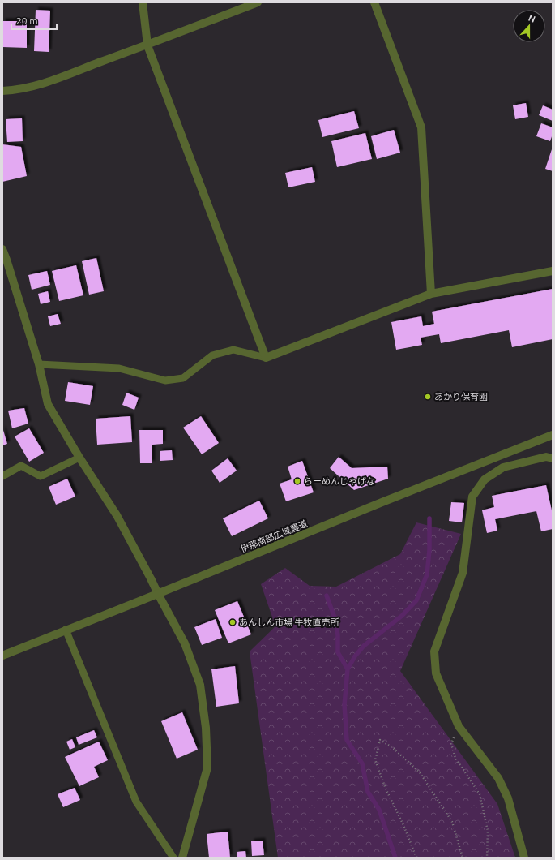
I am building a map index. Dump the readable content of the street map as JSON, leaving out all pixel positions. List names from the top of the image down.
{
  "streets": {
    "street": ["伊那南部広域農道"]
  },
  "places": ["あかり保育園", "らーめんじゃげな", "あんしん市場 牛牧直売所"],
  "scale_bar": "20 m",
  "north": "top"
}
